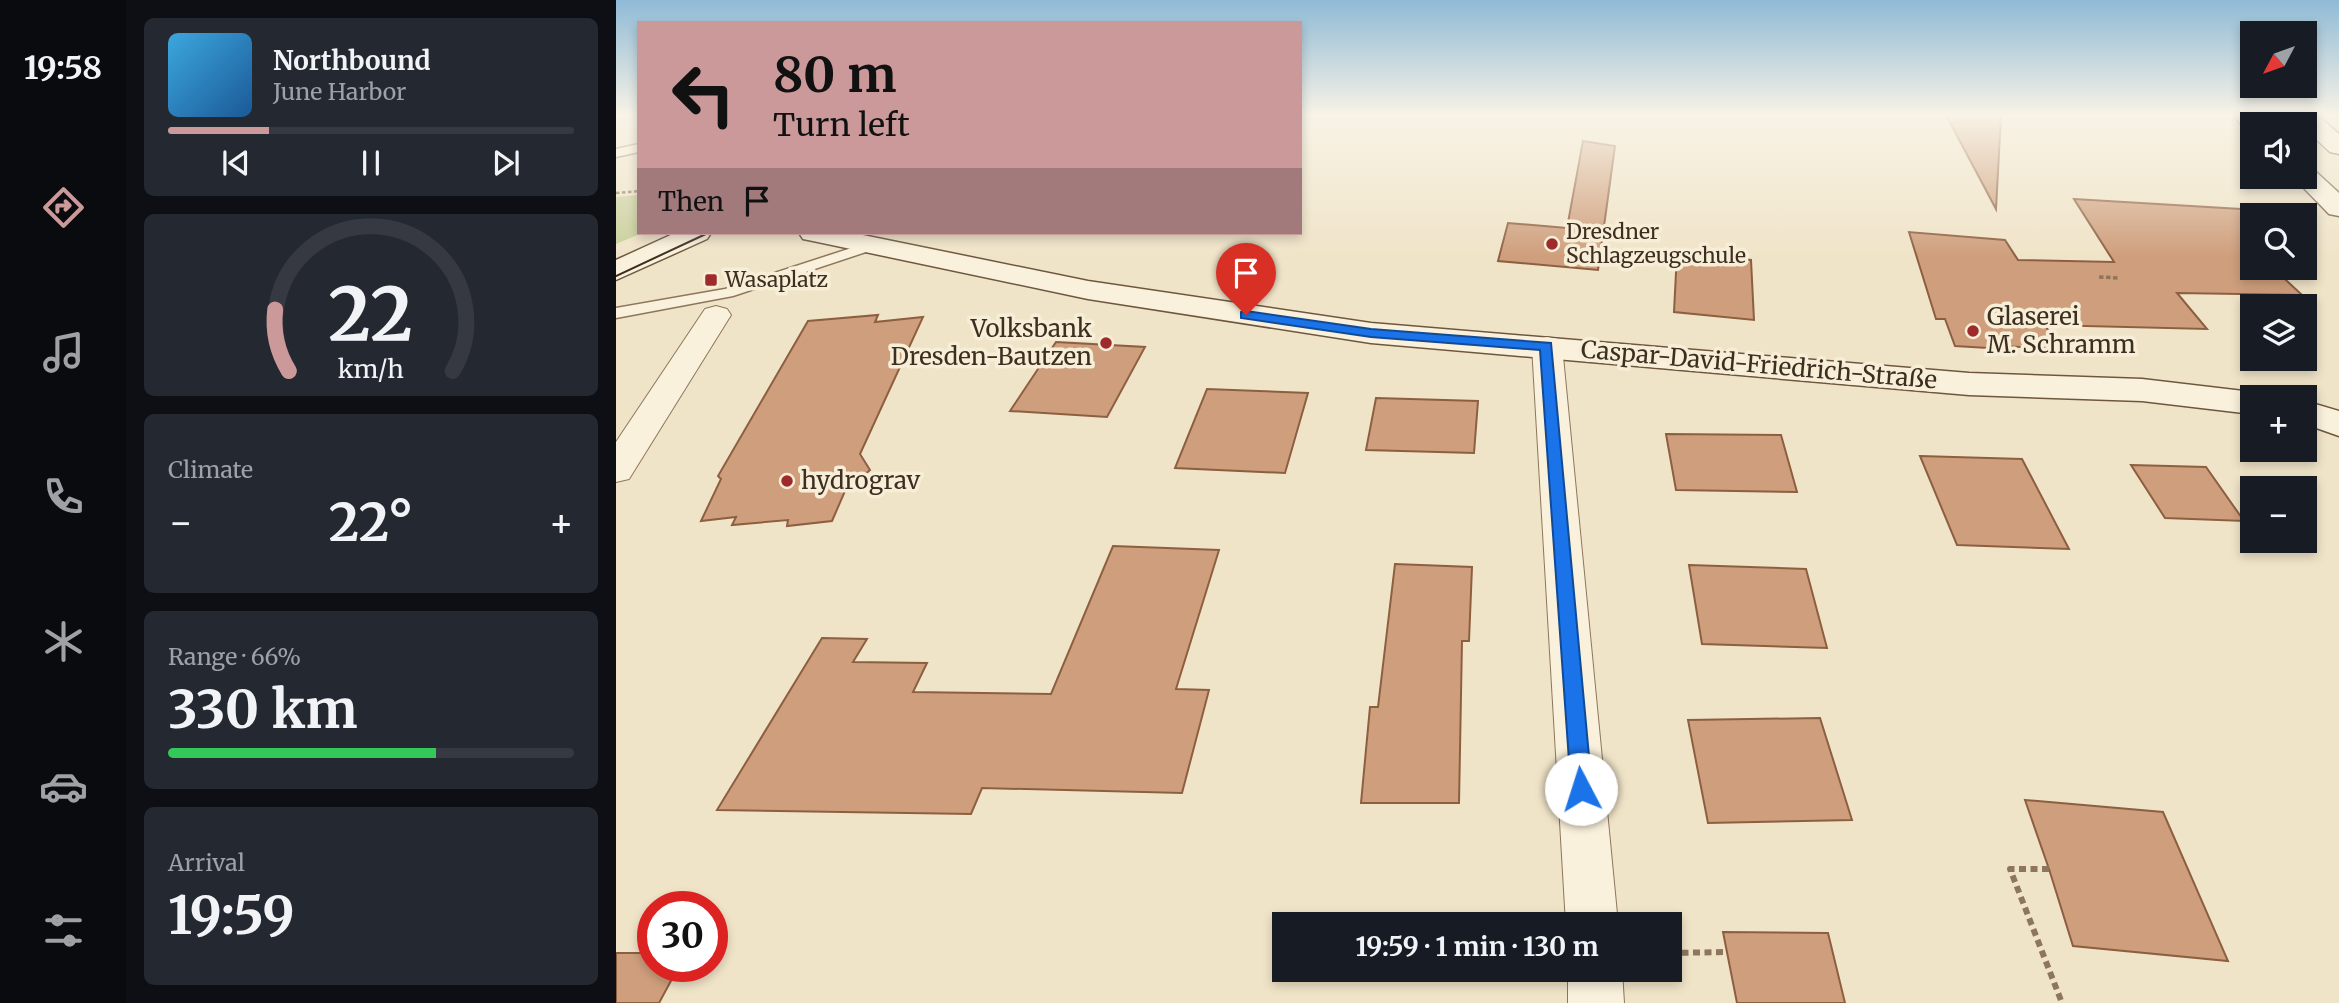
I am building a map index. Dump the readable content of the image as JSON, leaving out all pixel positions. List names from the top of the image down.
{
  "streets": {
    "street": ["Caspar-David-Friedrich-Straße"]
  },
  "places": {
    "other": [
      "Dresdner Schlagzeugschule",
      "Glaserei M. Schramm",
      "Volksbank Dresden-Bautzen",
      "hydrograv"
    ],
    "transit": ["Wasaplatz"]
  },
  "north": "bottom left",
  "page": {
    "tabs": "19:58",
    "map_buttons": ["+", "−"],
    "turn": ["80 m", "Turn left"],
    "song": ["Northbound", "June Harbor"],
    "then": "Then",
    "tile": [
      "Climate",
      ["Range · 66%", "330 km"],
      ["Arrival", "19:59"]
    ],
    "heat": ["−", "22°", "+"],
    "limit": "30",
    "trip": "19:59 · 1 min · 130 m",
    "gauge": ["22", "km/h"]
  }
}
